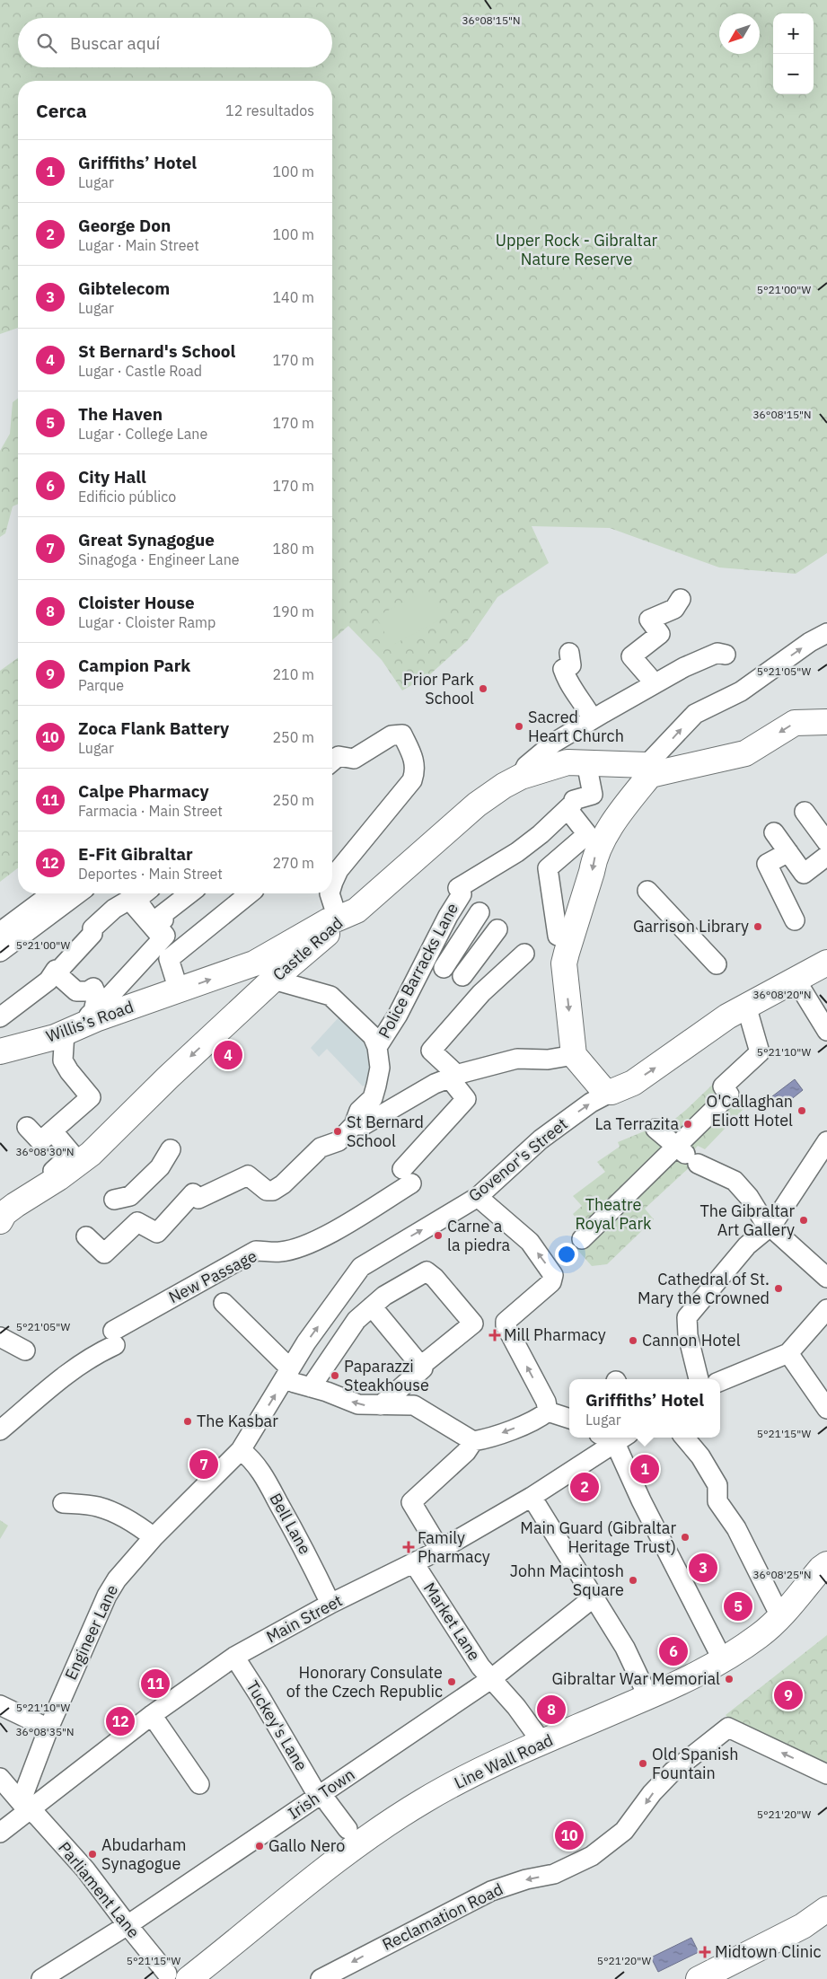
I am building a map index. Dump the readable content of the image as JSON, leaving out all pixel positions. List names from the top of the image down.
{
  "streets": {
    "street": [
      "Castle Road",
      "Police Barracks Lane",
      "Willis’s Road",
      "Govenor's Street",
      "New Passage",
      "Bell Lane",
      "Main Street",
      "Market Lane",
      "Engineer Lane",
      "Tuckey's Lane",
      "Line Wall Road",
      "Irish Town",
      "Parliament Lane",
      "Reclamation Road"
    ]
  },
  "crossings": [
    ["Castle Road", "Willis’s Road"],
    ["Govenor's Street", "Bell Lane"],
    ["Govenor's Street", "Engineer Lane"],
    ["Bell Lane", "Main Street"],
    ["Bell Lane", "Engineer Lane"],
    ["Main Street", "Market Lane"],
    ["Main Street", "Engineer Lane"],
    ["Main Street", "Tuckey's Lane"],
    ["Main Street", "Parliament Lane"],
    ["Market Lane", "Line Wall Road"],
    ["Market Lane", "Irish Town"],
    ["Engineer Lane", "Parliament Lane"],
    ["Tuckey's Lane", "Irish Town"],
    ["Line Wall Road", "Parliament Lane"],
    ["Irish Town", "Parliament Lane"]
  ],
  "one_way": ["Reclamation Road"],
  "parks": ["Upper Rock - Gibraltar Nature Reserve", "Theatre Royal Park"],
  "places": {
    "other": [
      "Prior Park School",
      "Sacred Heart Church",
      "Garrison Library",
      "O'Callaghan Eliott Hotel",
      "La Terrazita",
      "St Bernard School",
      "The Gibraltar Art Gallery",
      "Carne a la piedra",
      "Cathedral of St. Mary the Crowned",
      "Cannon Hotel",
      "Paparazzi Steakhouse",
      "The Kasbar",
      "Main Guard (Gibraltar Heritage Trust)",
      "John Macintosh Square",
      "Gibraltar War Memorial",
      "Honorary Consulate of the Czech Republic",
      "Old Spanish Fountain",
      "Gallo Nero",
      "Abudarham Synagogue"
    ],
    "health": ["Mill Pharmacy", "Family Pharmacy", "Midtown Clinic"]
  },
  "north": "bottom left",
  "page": {
    "map_buttons": ["+", "−"],
    "search": "Buscar aquí",
    "heading": ["Cerca", "12 resultados"],
    "list": [
      {
        "mark": "1",
        "name": "Griffiths’ Hotel",
        "note": "Lugar",
        "value": "100 m"
      },
      {
        "mark": "2",
        "name": "George Don",
        "note": "Lugar · Main Street",
        "value": "100 m"
      },
      {
        "mark": "3",
        "name": "Gibtelecom",
        "note": "Lugar",
        "value": "140 m"
      },
      {
        "mark": "4",
        "name": "St Bernard's School",
        "note": "Lugar · Castle Road",
        "value": "170 m"
      },
      {
        "mark": "5",
        "name": "The Haven",
        "note": "Lugar · College Lane",
        "value": "170 m"
      },
      {
        "mark": "6",
        "name": "City Hall",
        "note": "Edificio público",
        "value": "170 m"
      },
      {
        "mark": "7",
        "name": "Great Synagogue",
        "note": "Sinagoga · Engineer Lane",
        "value": "180 m"
      },
      {
        "mark": "8",
        "name": "Cloister House",
        "note": "Lugar · Cloister Ramp",
        "value": "190 m"
      },
      {
        "mark": "9",
        "name": "Campion Park",
        "note": "Parque",
        "value": "210 m"
      },
      {
        "mark": "10",
        "name": "Zoca Flank Battery",
        "note": "Lugar",
        "value": "250 m"
      },
      {
        "mark": "11",
        "name": "Calpe Pharmacy",
        "note": "Farmacia · Main Street",
        "value": "250 m"
      },
      {
        "mark": "12",
        "name": "E-Fit Gibraltar",
        "note": "Deportes · Main Street",
        "value": "270 m"
      }
    ],
    "pins": [
      "4",
      "7",
      "1",
      "2",
      "3",
      "5",
      "6",
      "11",
      "9",
      "8",
      "12",
      "10"
    ],
    "popup": ["Griffiths’ Hotel", "Lugar"]
  },
  "coordinates": [
    "36°08'15\"N",
    "5°21'00\"W",
    "5°21'05\"W",
    "36°08'20\"N",
    "5°21'10\"W",
    "36°08'30\"N",
    "5°21'15\"W",
    "36°08'25\"N",
    "36°08'35\"N",
    "5°21'20\"W"
  ]
}
